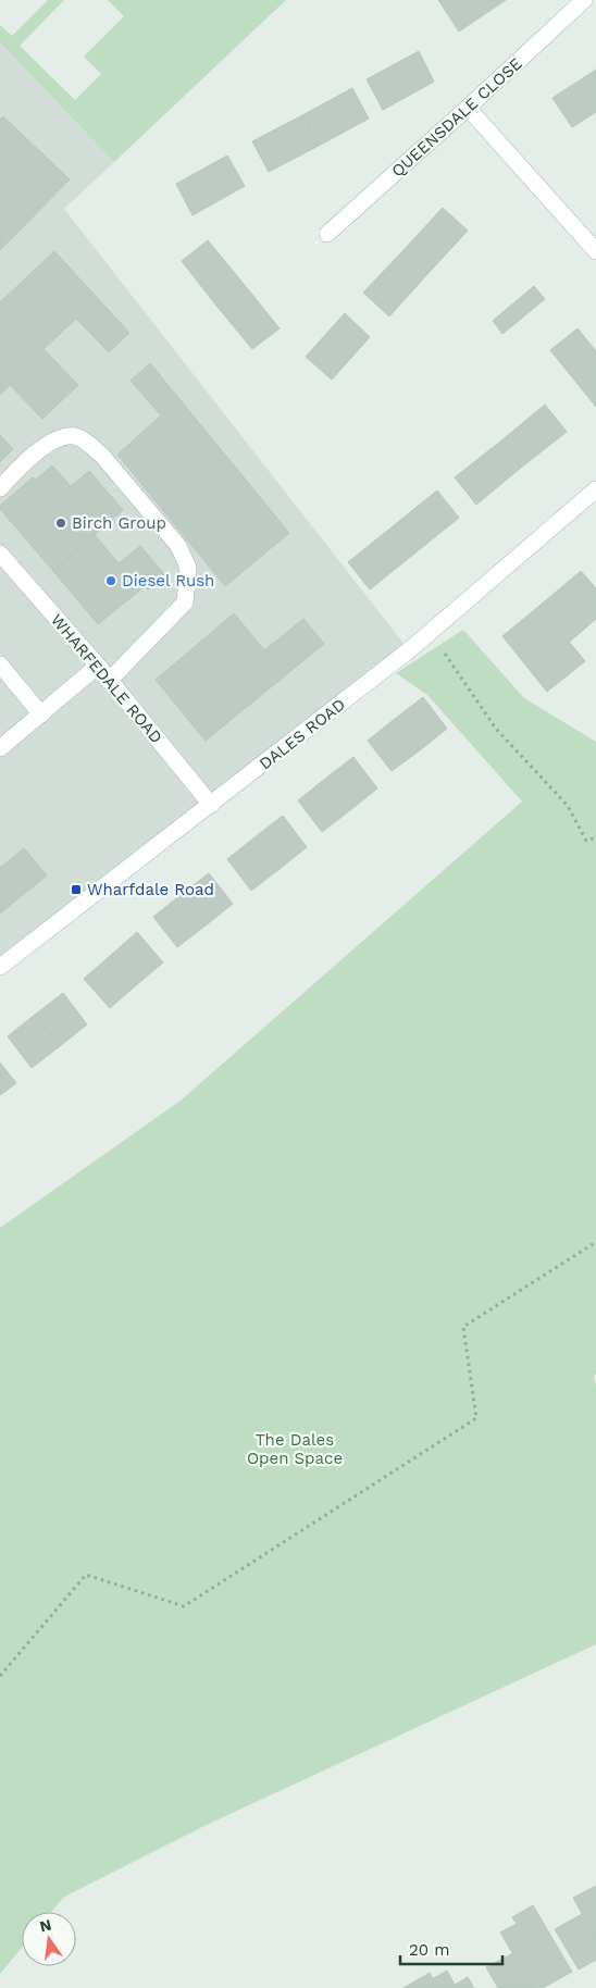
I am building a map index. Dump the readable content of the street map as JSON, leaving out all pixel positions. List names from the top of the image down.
{
  "streets": {
    "street": ["QUEENSDALE CLOSE", "WHARFEDALE ROAD", "DALES ROAD"]
  },
  "crossings": [
    ["WHARFEDALE ROAD", "DALES ROAD"]
  ],
  "parks": ["The Dales Open Space"],
  "places": {
    "other": ["Birch Group", "Diesel Rush"],
    "transit": ["Wharfdale Road"]
  },
  "scale_bar": "20 m",
  "north": "top"
}
